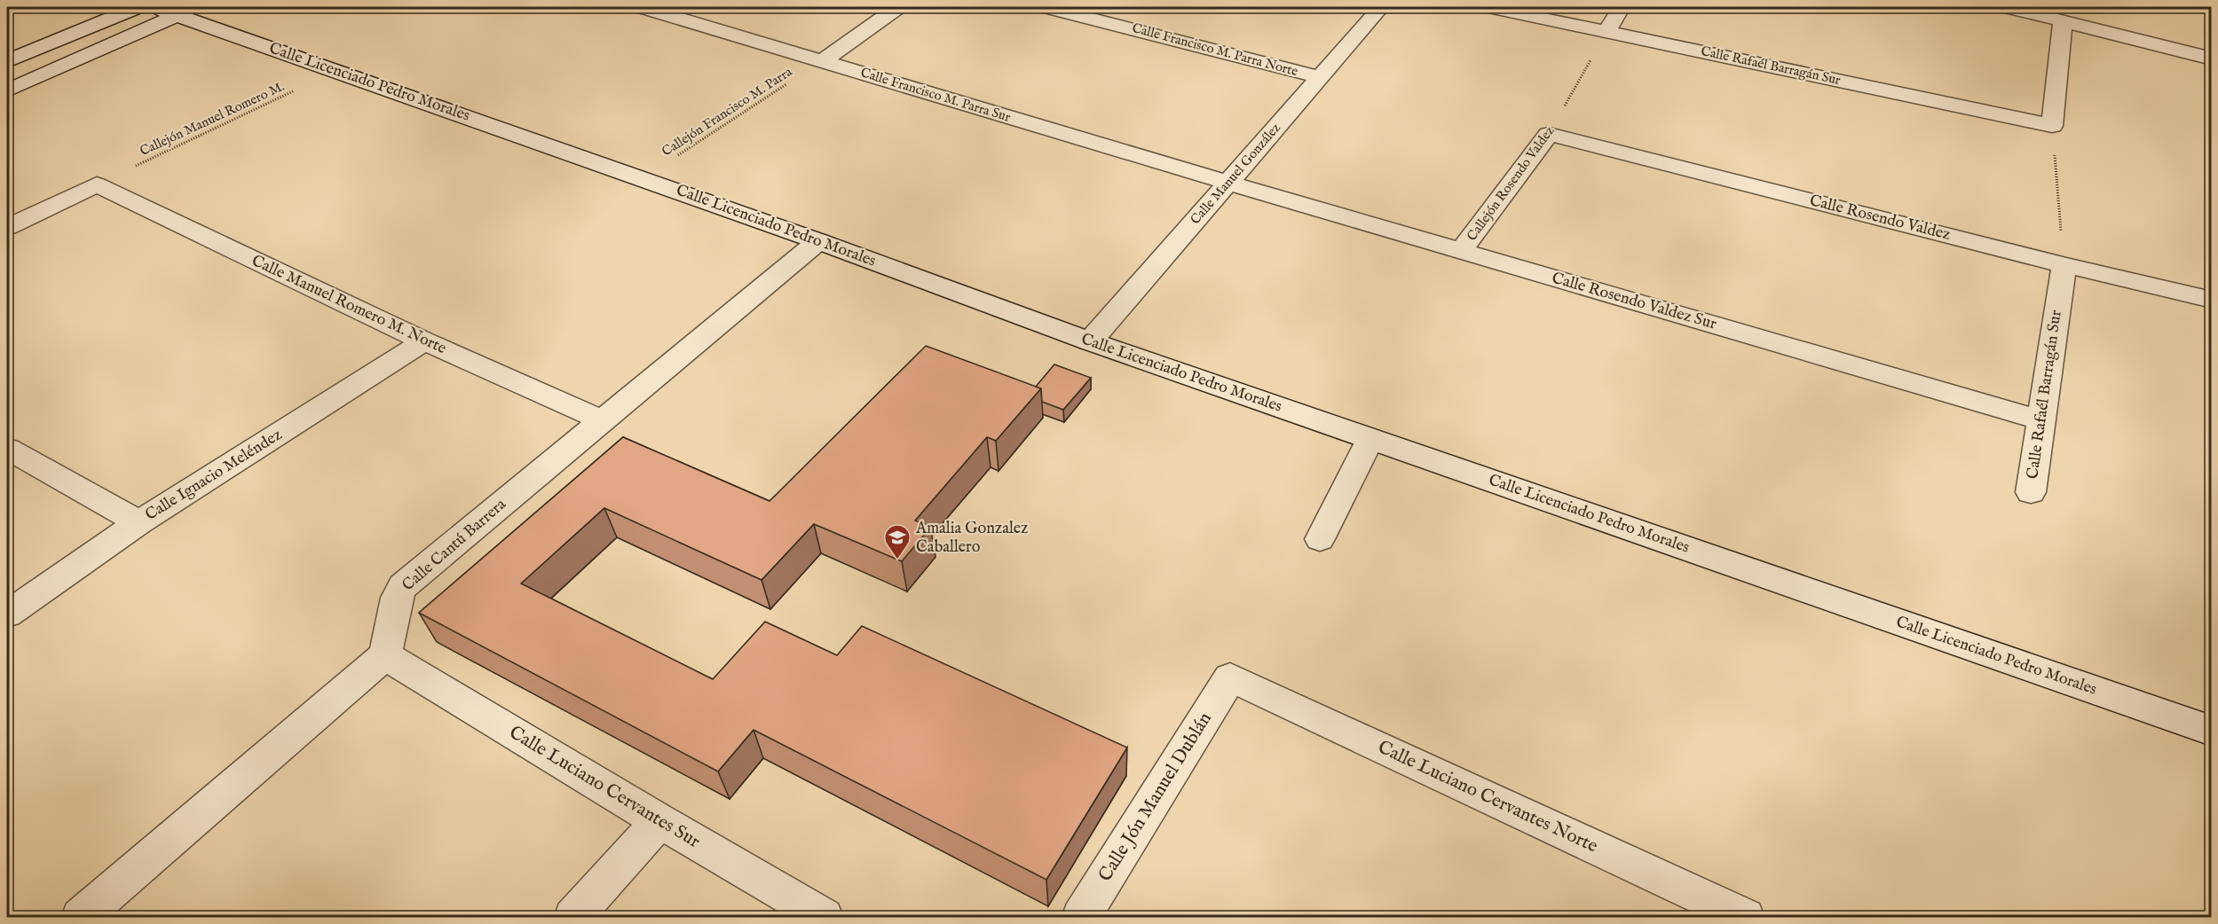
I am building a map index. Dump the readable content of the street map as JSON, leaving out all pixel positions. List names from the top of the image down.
{
  "streets": {
    "street": [
      "Calle Francisco M. Parra Norte",
      "Calle Rafaél Barragán Sur",
      "Calle Licenciado Pedro Morales",
      "Calle Francisco M. Parra Sur",
      "Calle Manuel González",
      "Callejón Rosendo Valdez",
      "Calle Rosendo Valdez",
      "Calle Rosendo Valdez Sur",
      "Calle Manuel Romero M. Norte",
      "Calle Ignacio Meléndez",
      "Calle Cantú Barrera",
      "Calle Luciano Cervantes Sur",
      "Calle Jón Manuel Dublán",
      "Calle Luciano Cervantes Norte"
    ],
    "path": ["Callejón Francisco M. Parra", "Callejón Manuel Romero M."]
  },
  "crossings": [
    ["Calle Francisco M. Parra Norte", "Calle Manuel González"],
    ["Calle Rafaél Barragán Sur", "Callejón Rosendo Valdez"],
    ["Calle Rafaél Barragán Sur", "Calle Rosendo Valdez"],
    ["Calle Rafaél Barragán Sur", "Calle Rosendo Valdez Sur"],
    ["Calle Licenciado Pedro Morales", "Callejón Francisco M. Parra"],
    ["Calle Licenciado Pedro Morales", "Callejón Manuel Romero M."],
    ["Calle Licenciado Pedro Morales", "Calle Manuel González"],
    ["Calle Licenciado Pedro Morales", "Calle Cantú Barrera"],
    ["Calle Francisco M. Parra Sur", "Callejón Francisco M. Parra"],
    ["Calle Francisco M. Parra Sur", "Calle Manuel González"],
    ["Calle Francisco M. Parra Sur", "Calle Rosendo Valdez Sur"],
    ["Callejón Manuel Romero M.", "Calle Manuel Romero M. Norte"],
    ["Calle Manuel González", "Calle Rosendo Valdez Sur"],
    ["Callejón Rosendo Valdez", "Calle Rosendo Valdez"],
    ["Callejón Rosendo Valdez", "Calle Rosendo Valdez Sur"],
    ["Calle Manuel Romero M. Norte", "Calle Ignacio Meléndez"],
    ["Calle Manuel Romero M. Norte", "Calle Cantú Barrera"],
    ["Calle Cantú Barrera", "Calle Luciano Cervantes Sur"],
    ["Calle Jón Manuel Dublán", "Calle Luciano Cervantes Norte"]
  ],
  "places": {
    "school or university": ["Amalia Gonzalez Caballero"]
  }
}
